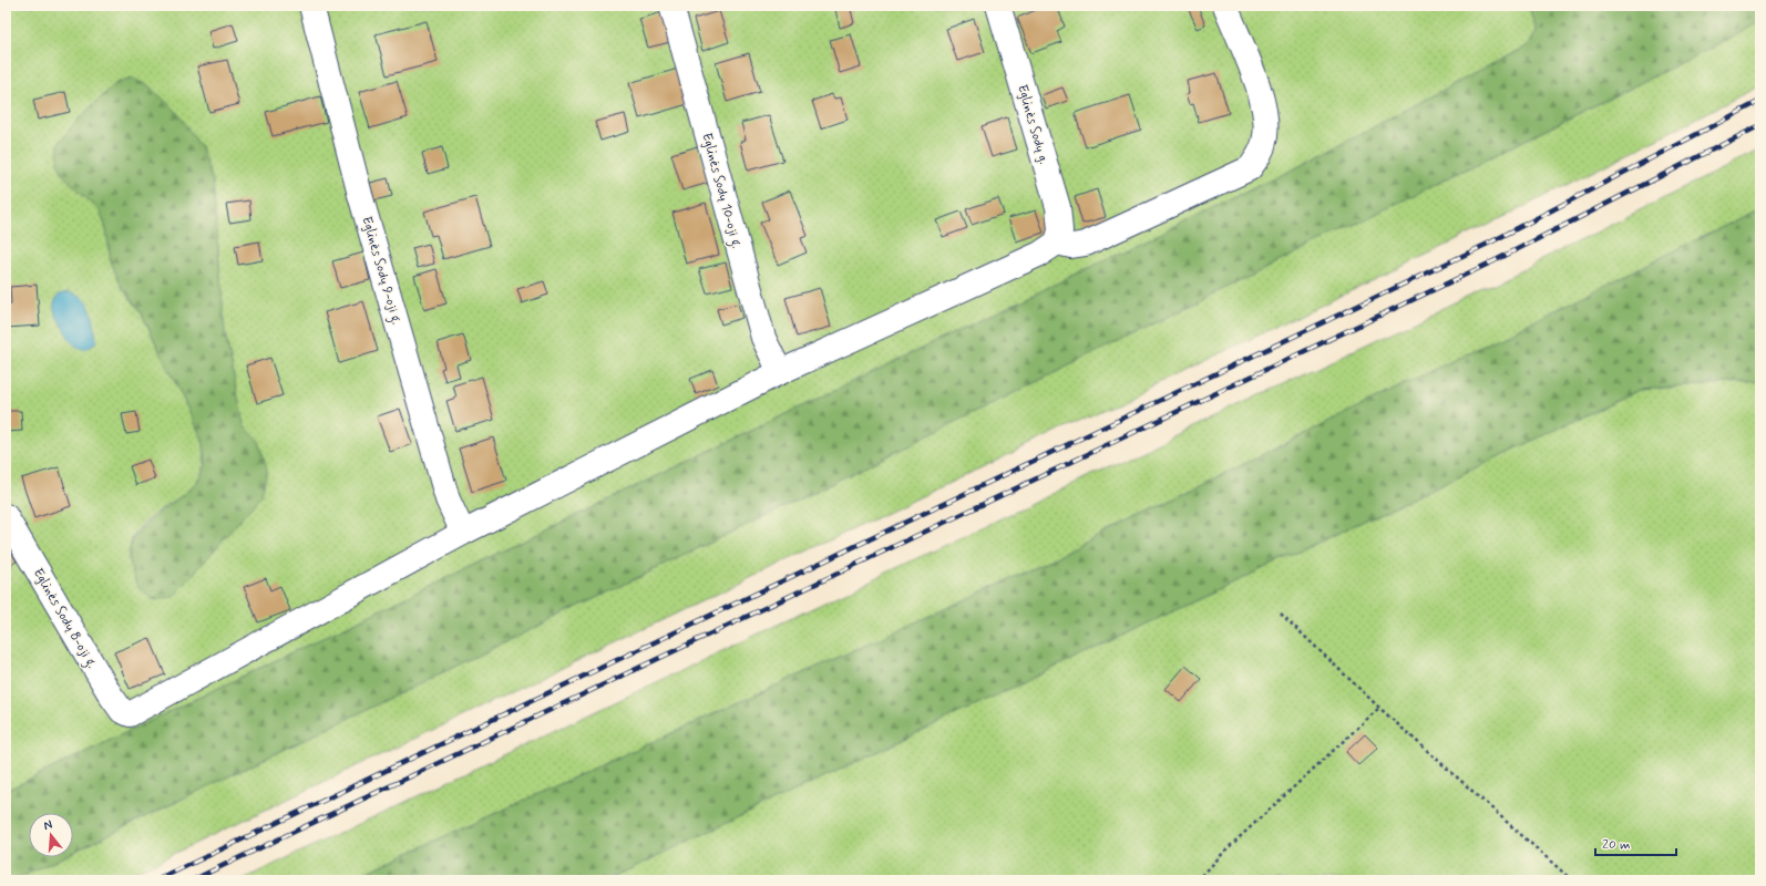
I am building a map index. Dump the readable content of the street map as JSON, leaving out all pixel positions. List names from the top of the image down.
{
  "streets": {
    "street": [
      "Eglinės Sodų g.",
      "Eglinės Sodų 10-oji g.",
      "Eglinės Sodų 9-oji g.",
      "Eglinės Sodų 8-oji g."
    ]
  },
  "crossings": [
    ["Eglinės Sodų 9-oji g.", "Eglinės Sodų 8-oji g."]
  ],
  "scale_bar": "20 m",
  "north": "top"
}
